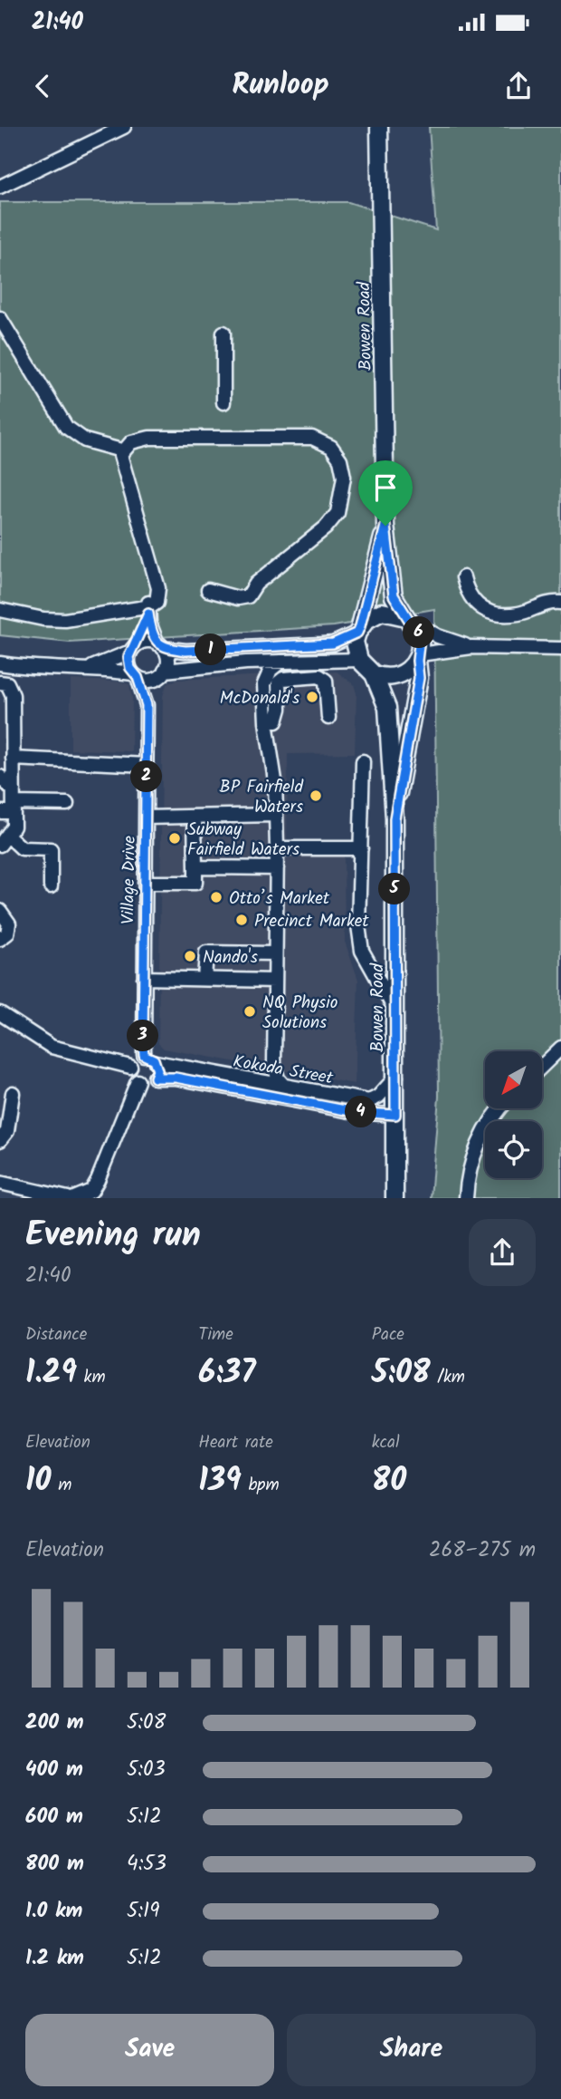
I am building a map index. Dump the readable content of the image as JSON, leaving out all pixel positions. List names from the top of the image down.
{
  "streets": {
    "main road": ["Bowen Road"],
    "street": ["Village Drive", "Kokoda Street"]
  },
  "crossings": [
    ["Bowen Road", "Kokoda Street"],
    ["Village Drive", "Kokoda Street"]
  ],
  "places": [
    "McDonald's",
    "BP Fairfield Waters",
    "Subway Fairfield Waters",
    "Otto’s Market",
    "Precinct Market",
    "Nando's",
    "NQ Physio Solutions"
  ],
  "north": "bottom left",
  "page": {
    "status": "21:40",
    "header": "Runloop",
    "pins": [
      "6",
      "1",
      "2",
      "5",
      "3",
      "4"
    ],
    "heading": ["Evening run", "21:40"],
    "stats": [
      ["Distance", "1.29 km"],
      ["Time", "6:37"],
      ["Pace", "5:08 /km"],
      ["Elevation", "10 m"],
      ["Heart rate", "139 bpm"],
      ["kcal", "80"]
    ],
    "chart": ["Elevation", "268–275 m"],
    "list": [
      {
        "name": "200 m",
        "note": "5:08"
      },
      {
        "name": "400 m",
        "note": "5:03"
      },
      {
        "name": "600 m",
        "note": "5:12"
      },
      {
        "name": "800 m",
        "note": "4:53"
      },
      {
        "name": "1.0 km",
        "note": "5:19"
      },
      {
        "name": "1.2 km",
        "note": "5:12"
      }
    ],
    "buttons": ["Save", "Share"]
  }
}
